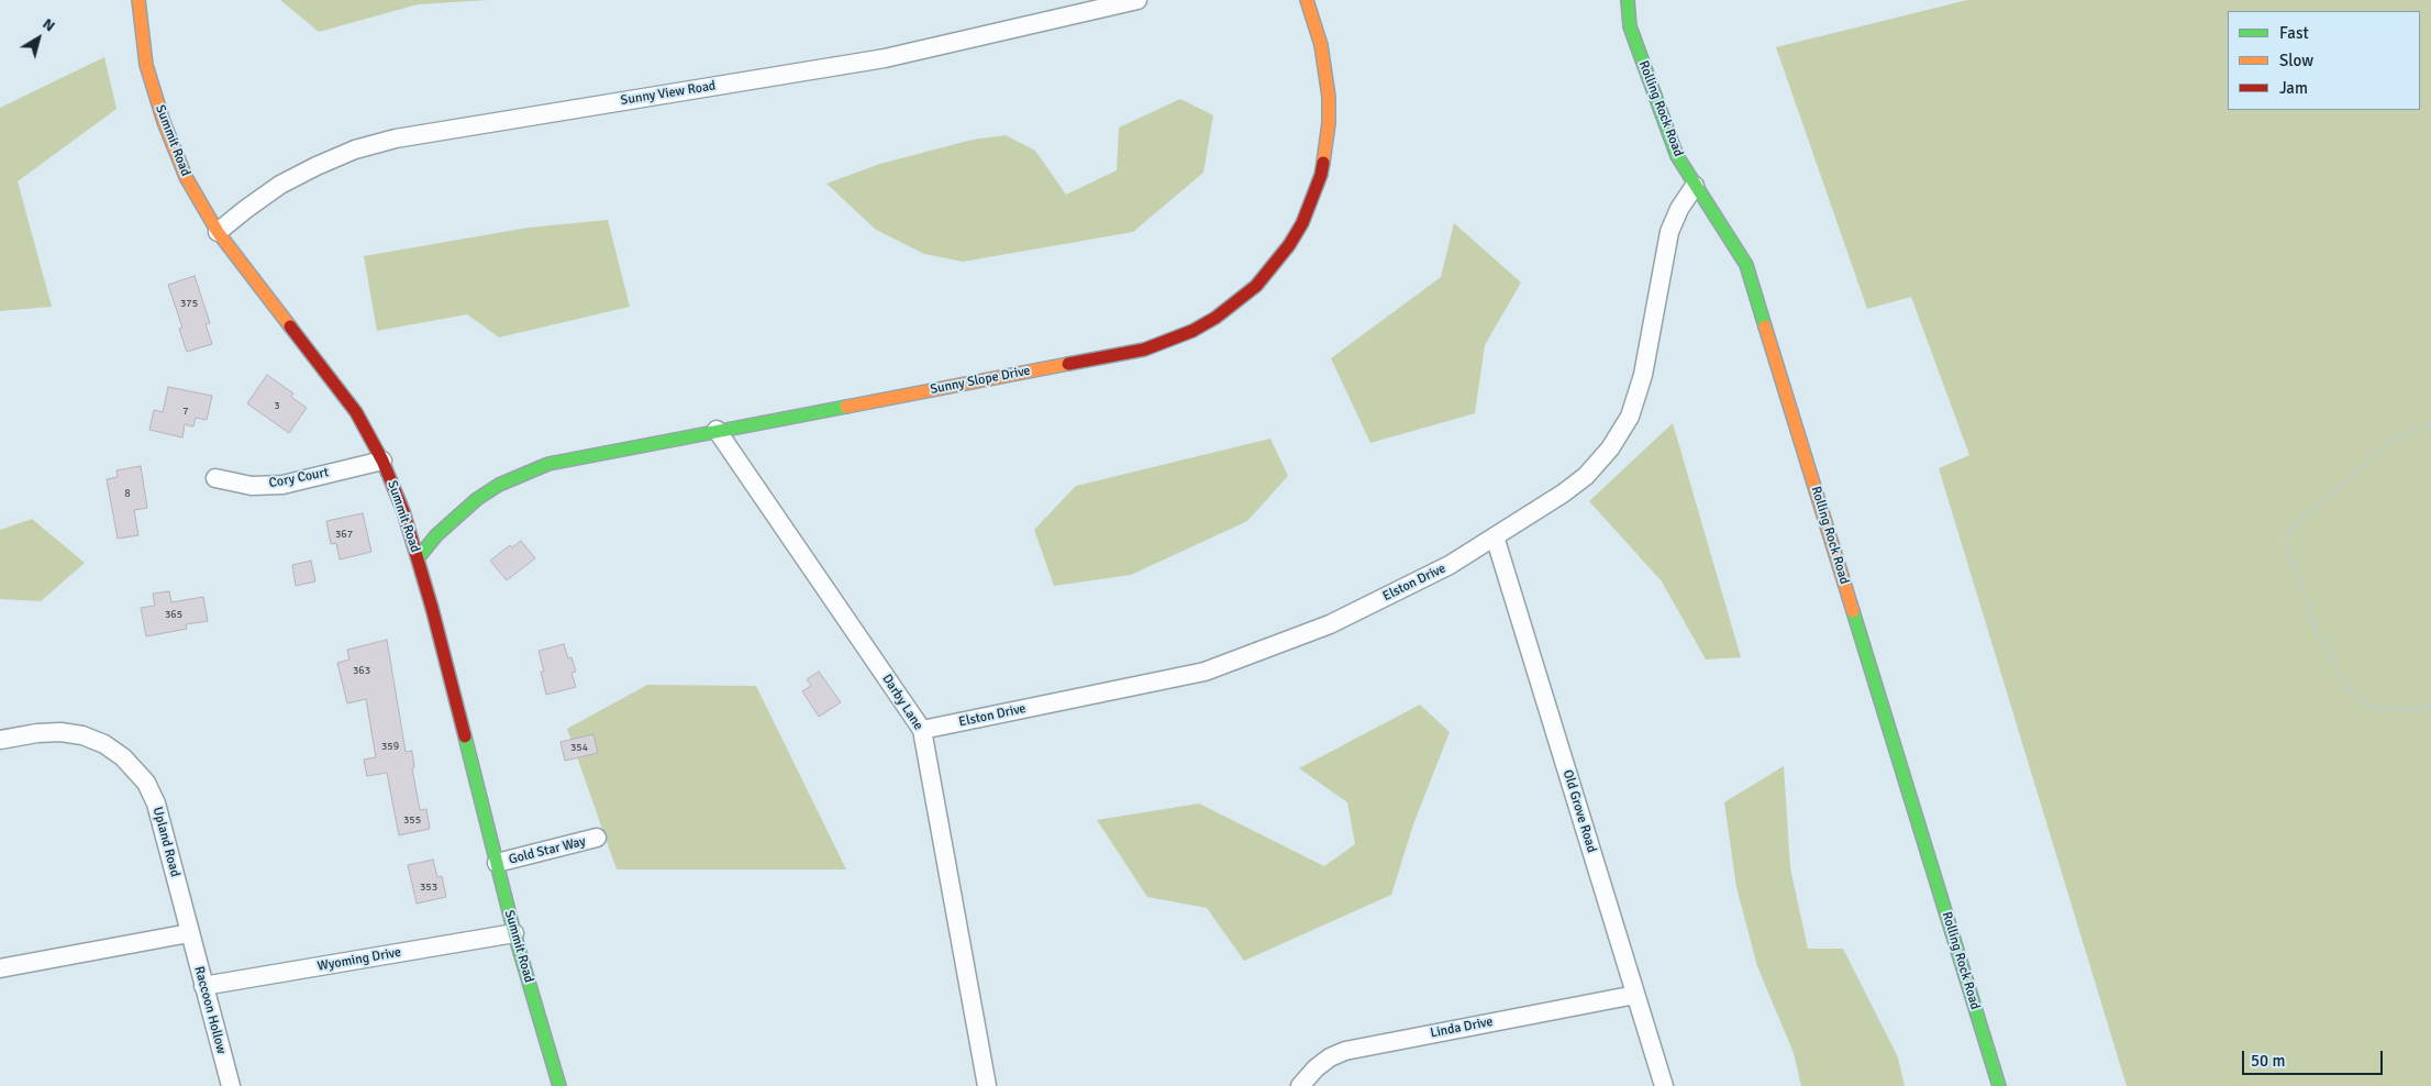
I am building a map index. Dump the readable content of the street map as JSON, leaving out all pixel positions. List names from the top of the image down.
{
  "streets": {
    "street": [
      "Sunny View Road",
      "Rolling Rock Road",
      "Summit Road",
      "Sunny Slope Drive",
      "Cory Court",
      "Elston Drive",
      "Darby Lane",
      "Old Grove Road",
      "Upland Road",
      "Gold Star Way",
      "Wyoming Drive",
      "Raccoon Hollow",
      "Linda Drive"
    ]
  },
  "crossings": [
    ["Sunny View Road", "Summit Road"],
    ["Rolling Rock Road", "Elston Drive"],
    ["Summit Road", "Sunny Slope Drive"],
    ["Summit Road", "Cory Court"],
    ["Summit Road", "Gold Star Way"],
    ["Summit Road", "Wyoming Drive"],
    ["Sunny Slope Drive", "Darby Lane"],
    ["Elston Drive", "Darby Lane"],
    ["Elston Drive", "Old Grove Road"],
    ["Old Grove Road", "Linda Drive"],
    ["Upland Road", "Raccoon Hollow"],
    ["Wyoming Drive", "Raccoon Hollow"]
  ],
  "house_numbers": [
    "375",
    "3",
    "7",
    "8",
    "367",
    "365",
    "363",
    "359",
    "354",
    "355",
    "353"
  ],
  "legend": ["Fast", "Slow", "Jam"],
  "scale_bar": "50 m",
  "north": "top right"
}
